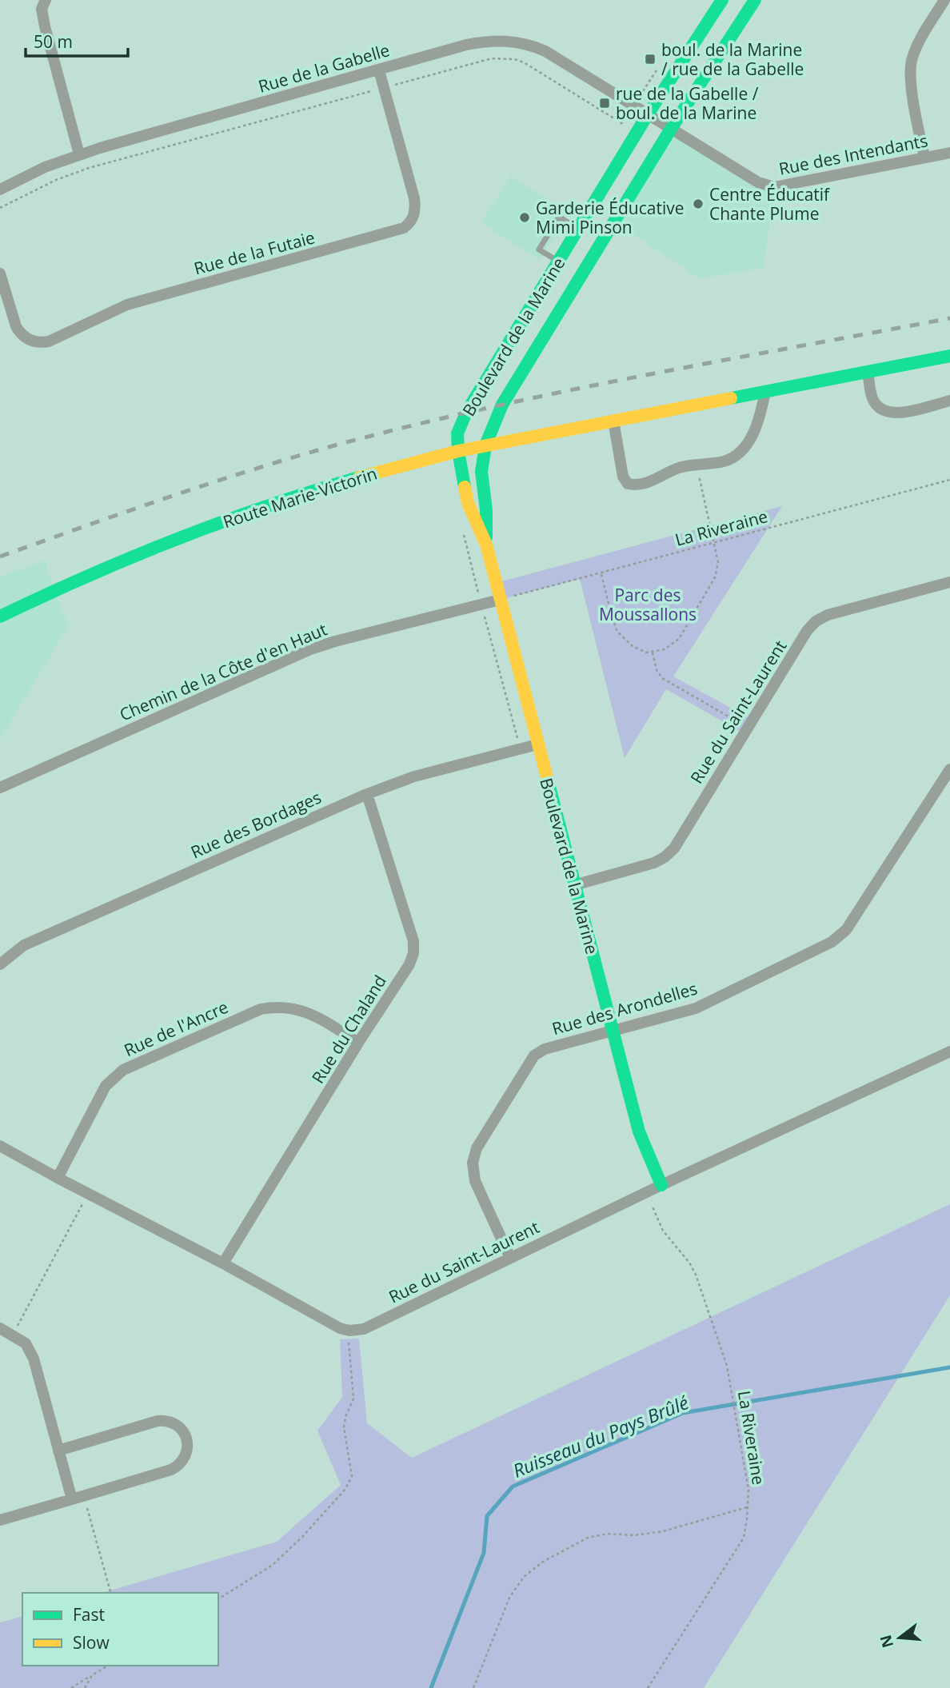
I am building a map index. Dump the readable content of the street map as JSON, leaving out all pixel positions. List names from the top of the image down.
{
  "streets": {
    "street": [
      "Rue de la Gabelle",
      "Rue des Intendants",
      "Rue de la Futaie",
      "Boulevard de la Marine",
      "Route Marie-Victorin",
      "Chemin de la Côte d'en Haut",
      "Rue du Saint-Laurent",
      "Rue des Bordages",
      "Rue des Arondelles",
      "Rue de l'Ancre",
      "Rue du Chaland"
    ],
    "path": ["La Riveraine"]
  },
  "crossings": [
    ["Rue de la Gabelle", "Rue des Intendants"],
    ["Rue de la Gabelle", "Rue de la Futaie"],
    ["Rue de la Gabelle", "Boulevard de la Marine"],
    ["Rue des Intendants", "Boulevard de la Marine"],
    ["Boulevard de la Marine", "Route Marie-Victorin"],
    ["Boulevard de la Marine", "La Riveraine"],
    ["Boulevard de la Marine", "Chemin de la Côte d'en Haut"],
    ["Boulevard de la Marine", "Rue du Saint-Laurent"],
    ["Boulevard de la Marine", "Rue des Bordages"],
    ["Boulevard de la Marine", "Rue des Arondelles"],
    ["La Riveraine", "Chemin de la Côte d'en Haut"],
    ["Rue du Saint-Laurent", "Rue des Arondelles"],
    ["Rue des Bordages", "Rue du Chaland"],
    ["Rue de l'Ancre", "Rue du Chaland"]
  ],
  "water": ["Ruisseau du Pays Brûlé"],
  "parks": ["Parc des Moussallons"],
  "places": {
    "transit": ["boul. de la Marine / rue de la Gabelle", "rue de la Gabelle / boul. de la Marine"],
    "other": ["Centre Éducatif Chante Plume", "Garderie Éducative Mimi Pinson"]
  },
  "legend": ["Fast", "Slow"],
  "scale_bar": "50 m",
  "north": "left"
}
